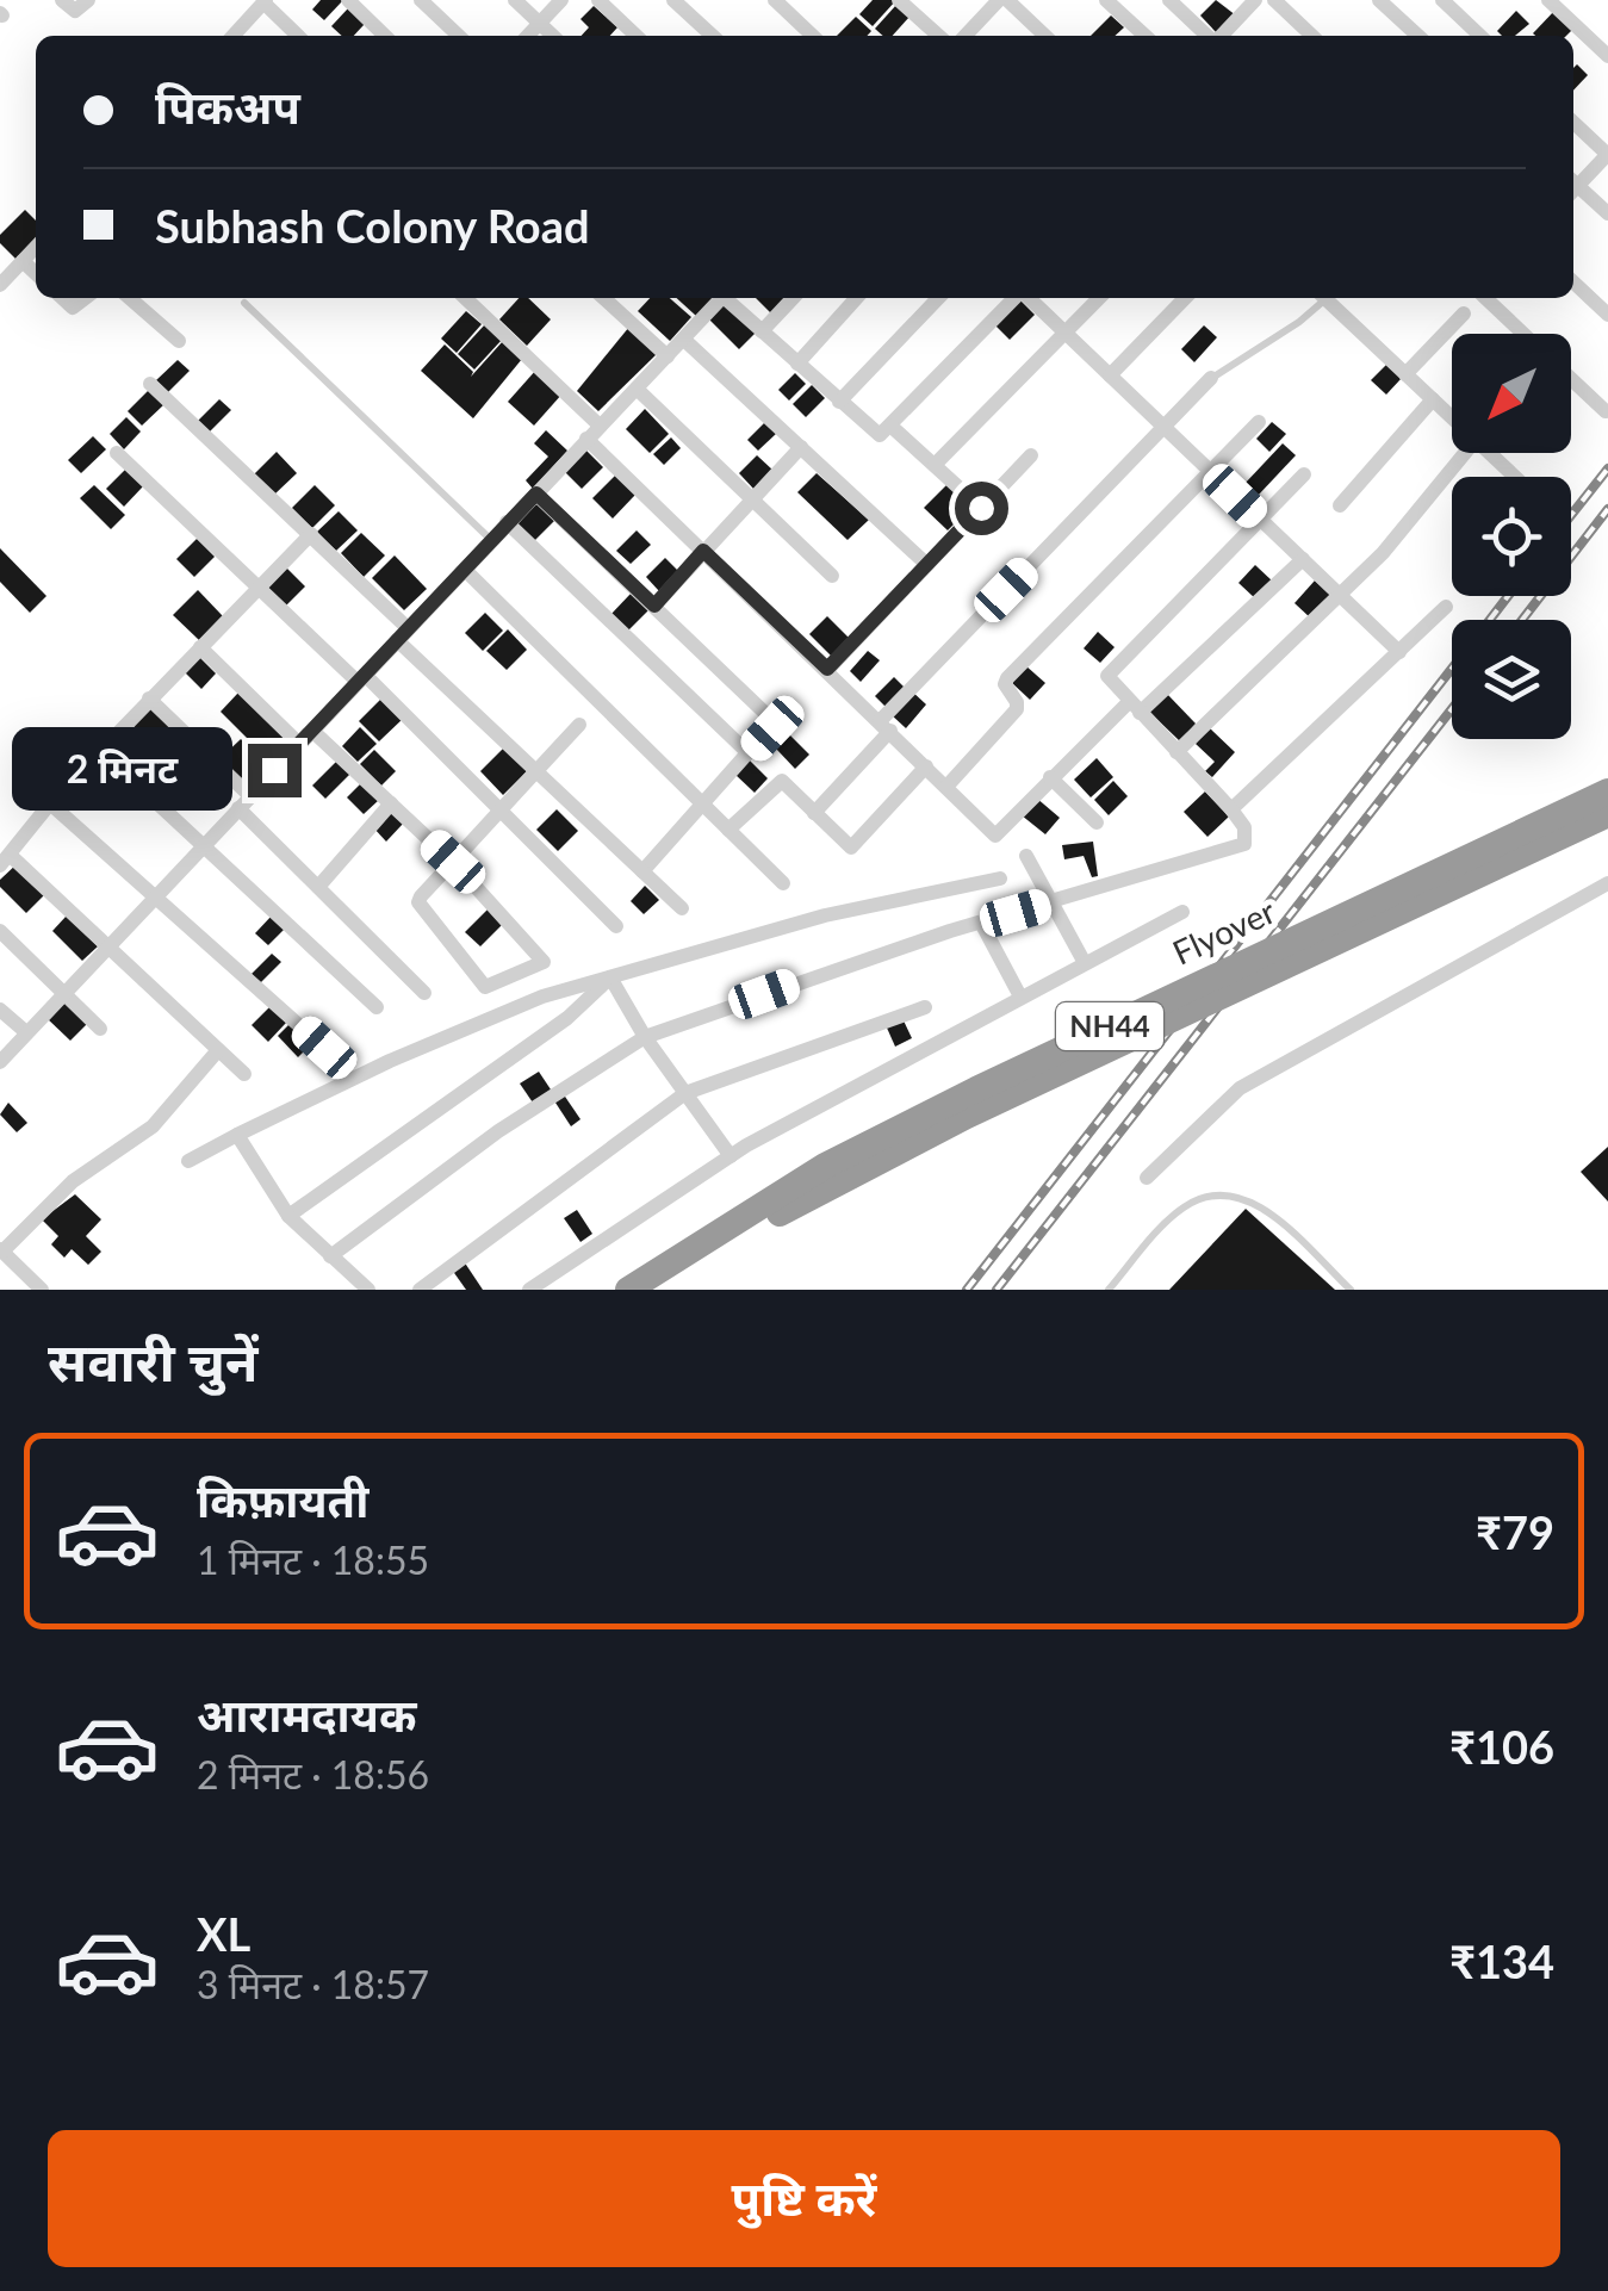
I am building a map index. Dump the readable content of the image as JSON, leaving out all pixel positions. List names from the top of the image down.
{
  "streets": {
    "highway": ["Flyover", "NH44"]
  },
  "north": "bottom left",
  "page": {
    "banner": ["पिकअप", "Subhash Colony Road"],
    "bubble": "2 मिनट",
    "heading": "सवारी चुनें",
    "list": [
      {
        "name": "किफ़ायती",
        "note": "1 मिनट · 18:55",
        "value": "₹79"
      },
      {
        "name": "आरामदायक",
        "note": "2 मिनट · 18:56",
        "value": "₹106"
      },
      {
        "name": "XL",
        "note": "3 मिनट · 18:57",
        "value": "₹134"
      }
    ],
    "buttons": "पुष्टि करें"
  }
}
